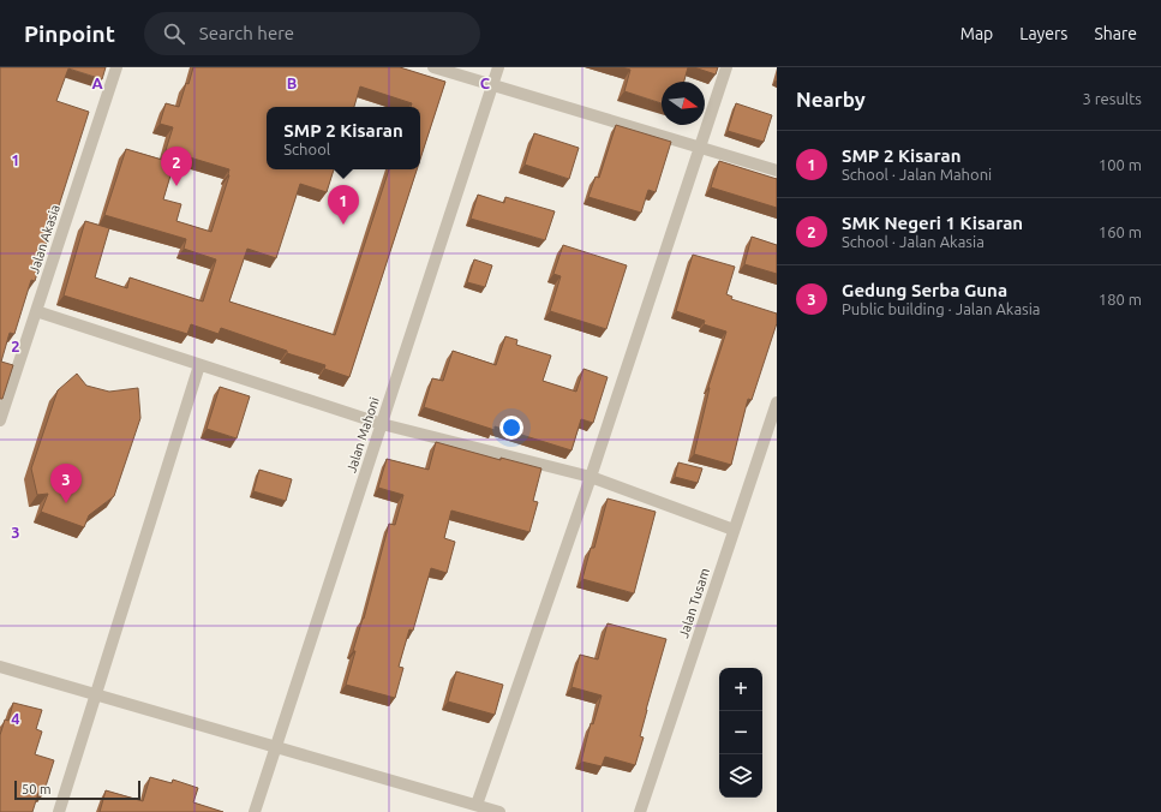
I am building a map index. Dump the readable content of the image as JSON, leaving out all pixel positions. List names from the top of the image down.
{
  "streets": {
    "street": ["Jalan Akasia", "Jalan Mahoni", "Jalan Tusam"]
  },
  "scale_bar": "50 m",
  "north": "right",
  "page": {
    "header": "Pinpoint",
    "search": "Search here",
    "nav": ["Map", "Layers", "Share"],
    "heading": ["Nearby", "3 results"],
    "popup": ["SMP 2 Kisaran", "School"],
    "list": [
      {
        "mark": "1",
        "name": "SMP 2 Kisaran",
        "note": "School · Jalan Mahoni",
        "value": "100 m"
      },
      {
        "mark": "2",
        "name": "SMK Negeri 1 Kisaran",
        "note": "School · Jalan Akasia",
        "value": "160 m"
      },
      {
        "mark": "3",
        "name": "Gedung Serba Guna",
        "note": "Public building · Jalan Akasia",
        "value": "180 m"
      }
    ],
    "pins": ["2", "1", "3"],
    "map_buttons": ["+", "−"],
    "scale": "50 m"
  },
  "grid": {
    "columns": ["A", "B", "C"],
    "rows": [
      "1",
      "2",
      "3",
      "4"
    ]
  }
}
